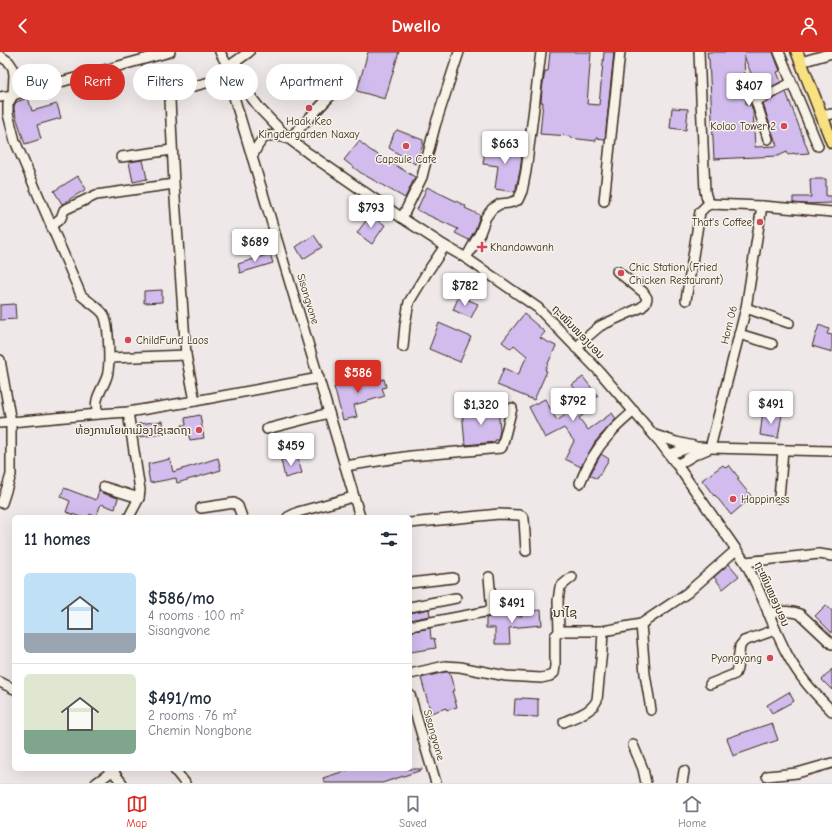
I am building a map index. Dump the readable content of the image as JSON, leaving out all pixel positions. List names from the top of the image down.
{
  "streets": {
    "street": ["Sisangvone", "Hom 06", "ຖະໜົນໜອງບອນ"]
  },
  "districts": ["ນາໄຊ"],
  "places": {
    "other": [
      "Haak Keo Kingdergarden Naxay",
      "Kolao Tower 2",
      "Capsule Cafe",
      "That's Coffee",
      "Chic Station (Fried Chicken Restaurant)",
      "ChildFund Laos",
      "ຫ້ອງການໂຍທາເມືອງໄຊເສດຖາ",
      "Happiness",
      "Pyongyang"
    ],
    "health": ["Khandowvanh"]
  },
  "page": {
    "header": "Dwello",
    "chip": [
      "Buy",
      "Rent",
      "Filters",
      "New",
      "Apartment"
    ],
    "price": [
      "$407",
      "$663",
      "$793",
      "$689",
      "$782",
      "$586",
      "$792",
      "$491",
      "$1,320",
      "$459",
      "$491"
    ],
    "heading": "11 homes",
    "list": [
      {
        "name": "$586/mo",
        "note": "4 rooms · 100 m² · Sisangvone"
      },
      {
        "name": "$491/mo",
        "note": "2 rooms · 76 m² · Chemin Nongbone"
      }
    ],
    "tabs": ["Map", "Saved", "Home"]
  }
}
